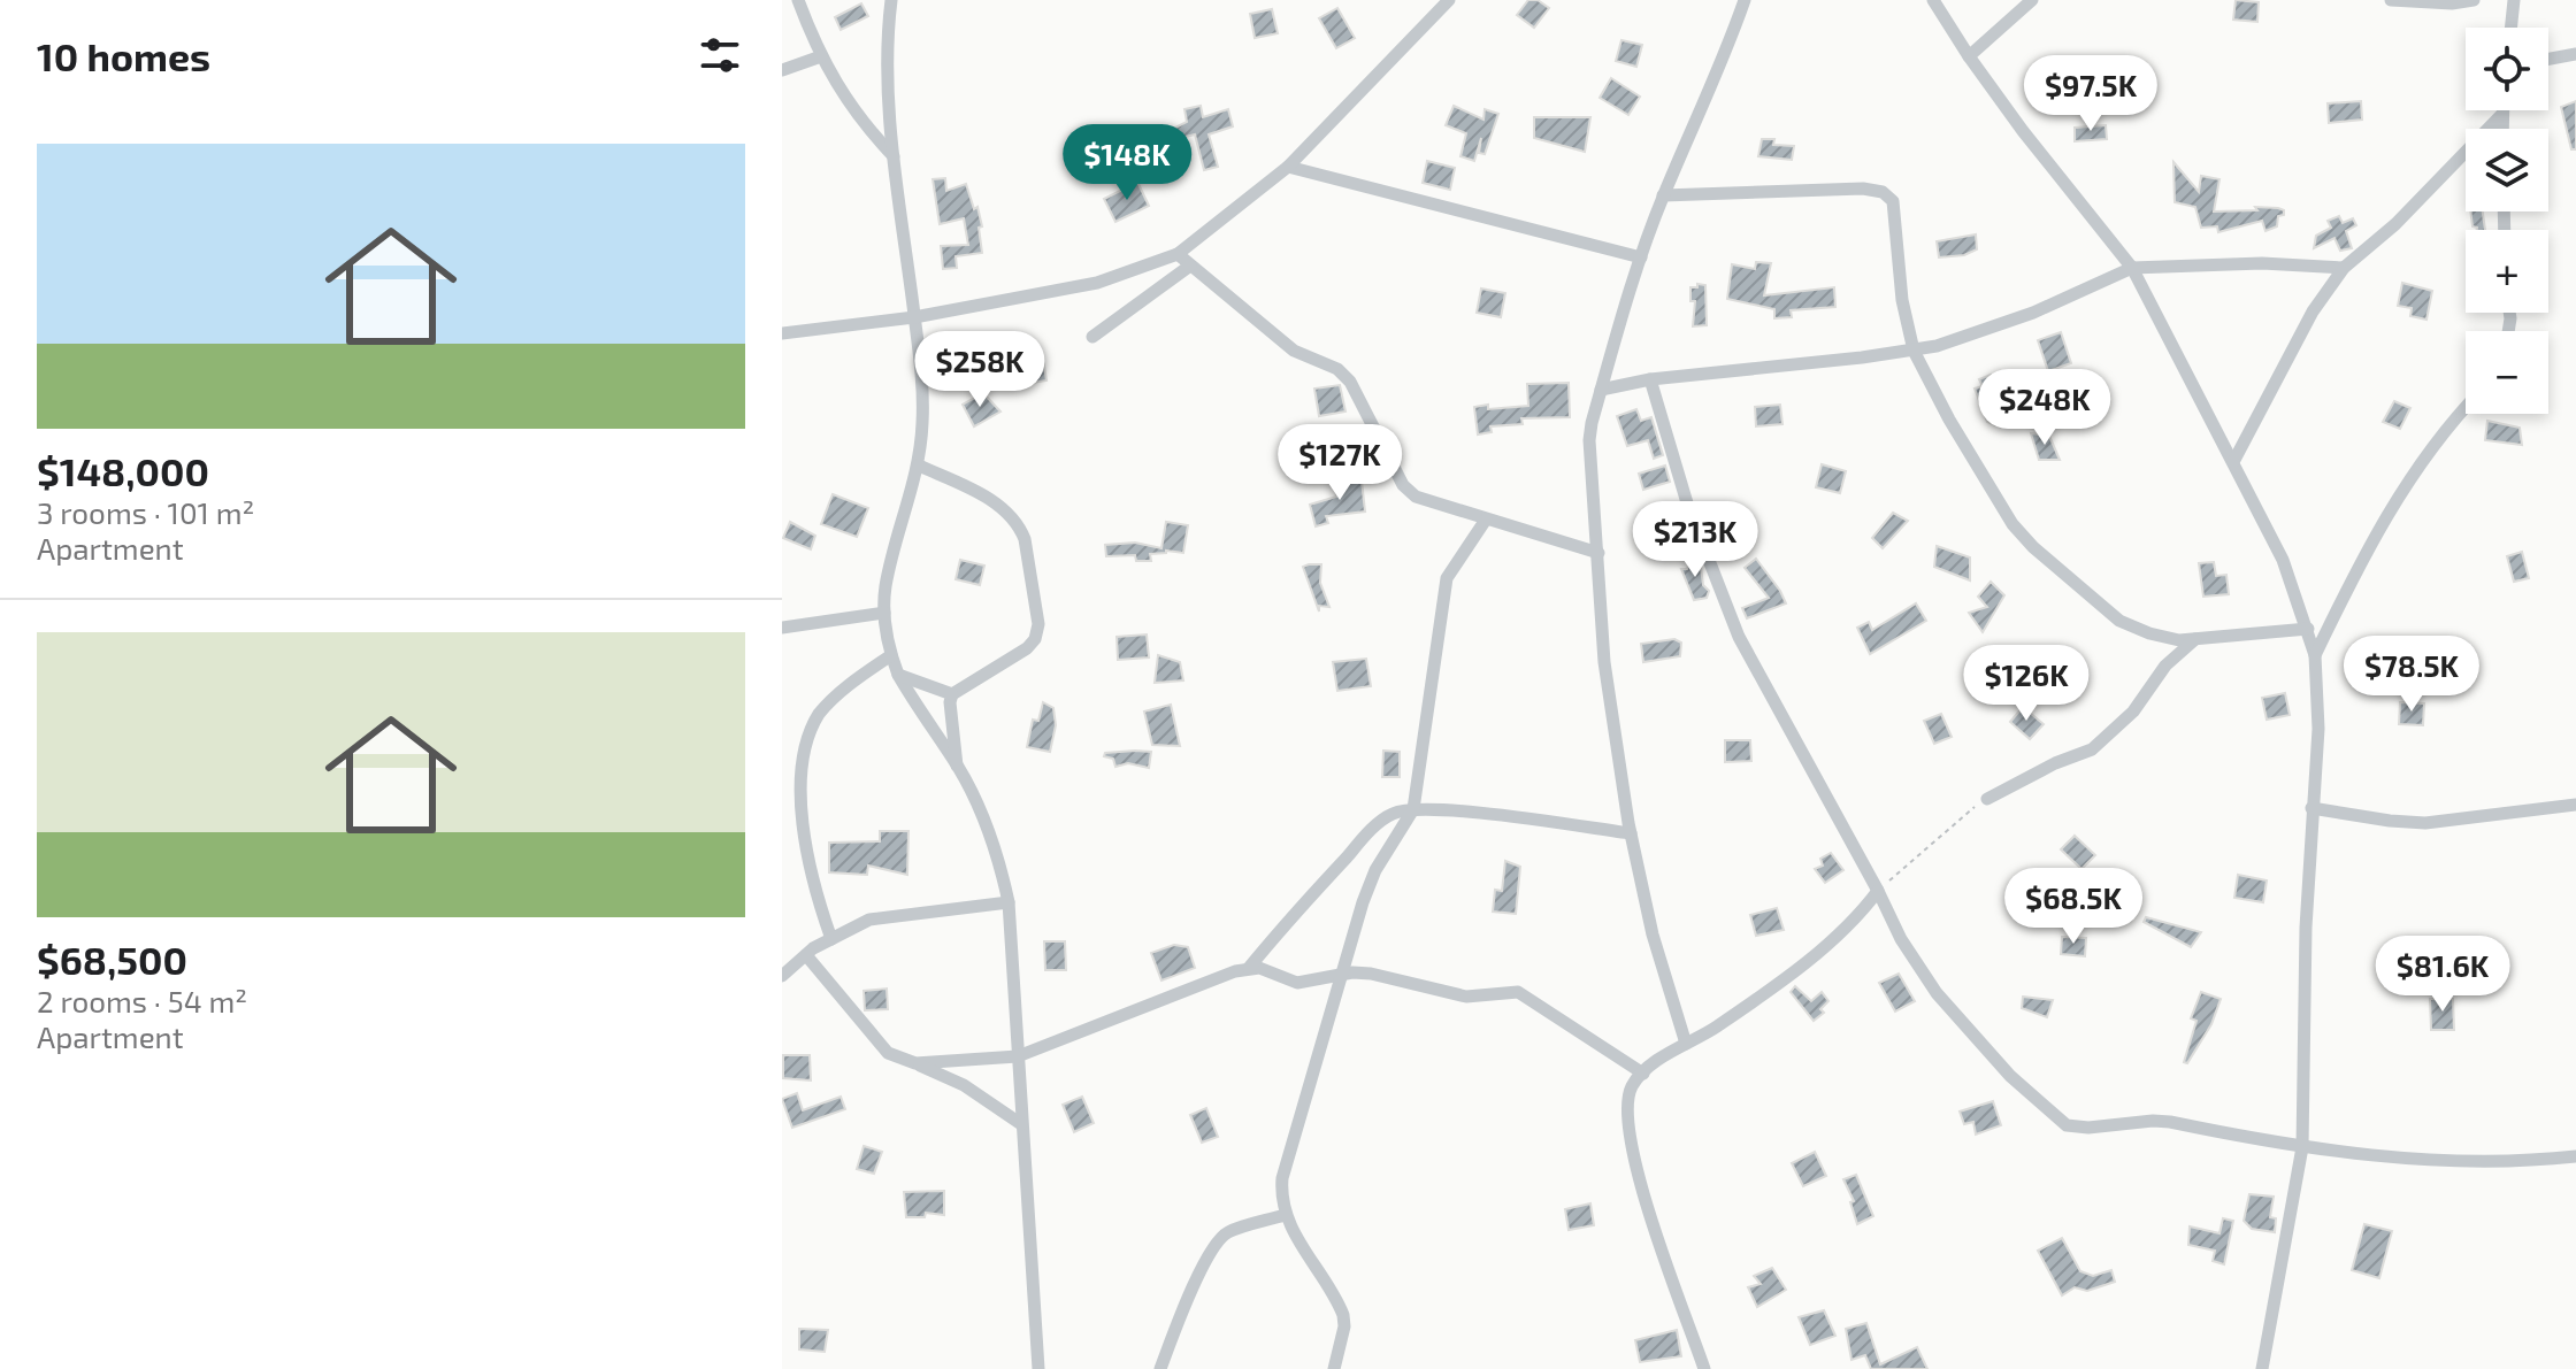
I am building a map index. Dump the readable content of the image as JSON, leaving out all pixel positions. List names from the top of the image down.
{
  "page": {
    "heading": "10 homes",
    "map_buttons": ["+", "−"],
    "price": [
      "$97.5K",
      "$148K",
      "$258K",
      "$248K",
      "$127K",
      "$213K",
      "$78.5K",
      "$126K",
      "$68.5K",
      "$81.6K"
    ],
    "list": [
      {
        "name": "$148,000",
        "note": "3 rooms · 101 m² · Apartment"
      },
      {
        "name": "$68,500",
        "note": "2 rooms · 54 m² · Apartment"
      }
    ]
  }
}
